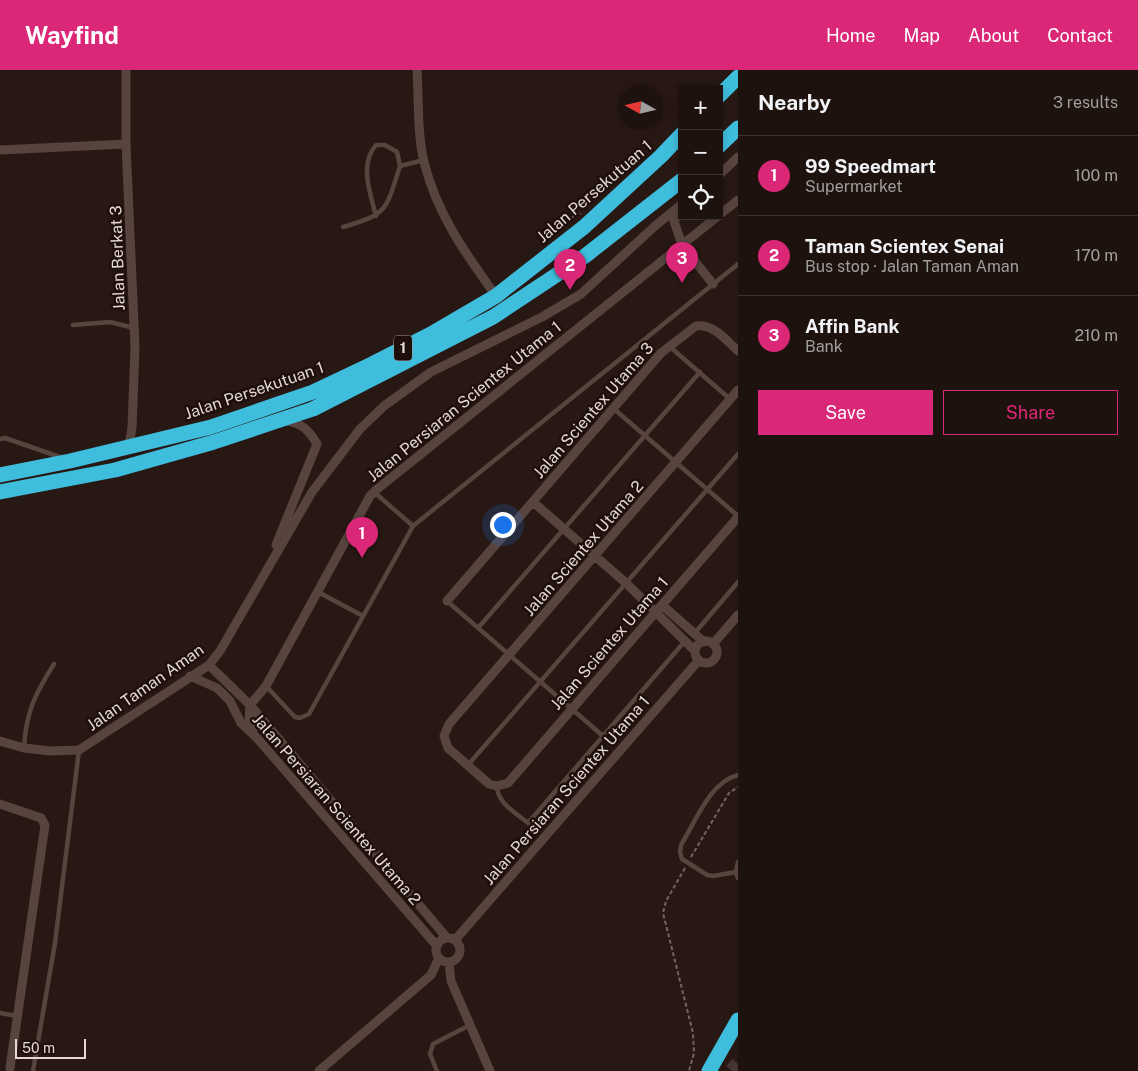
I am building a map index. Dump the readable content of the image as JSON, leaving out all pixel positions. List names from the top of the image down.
{
  "streets": {
    "highway": ["Jalan Persekutuan 1", "1"],
    "street": [
      "Jalan Berkat 3",
      "Jalan Persiaran Scientex Utama 1",
      "Jalan Scientex Utama 3",
      "Jalan Scientex Utama 2",
      "Jalan Scientex Utama 1",
      "Jalan Taman Aman",
      "Jalan Persiaran Scientex Utama 2"
    ]
  },
  "crossings": [
    ["Jalan Persekutuan 1", "Jalan Berkat 3"],
    ["Jalan Persekutuan 1", "Jalan Taman Aman"],
    ["Jalan Persiaran Scientex Utama 1", "Jalan Persiaran Scientex Utama 2"],
    ["Jalan Taman Aman", "Jalan Persiaran Scientex Utama 2"]
  ],
  "scale_bar": "50 m",
  "north": "left",
  "page": {
    "header": "Wayfind",
    "nav": [
      "Home",
      "Map",
      "About",
      "Contact"
    ],
    "heading": ["Nearby", "3 results"],
    "map_buttons": ["+", "−"],
    "list": [
      {
        "mark": "1",
        "name": "99 Speedmart",
        "note": "Supermarket",
        "value": "100 m"
      },
      {
        "mark": "2",
        "name": "Taman Scientex Senai",
        "note": "Bus stop · Jalan Taman Aman",
        "value": "170 m"
      },
      {
        "mark": "3",
        "name": "Affin Bank",
        "note": "Bank",
        "value": "210 m"
      }
    ],
    "pins": ["3", "2", "1"],
    "buttons": ["Save", "Share"],
    "scale": "50 m"
  }
}
